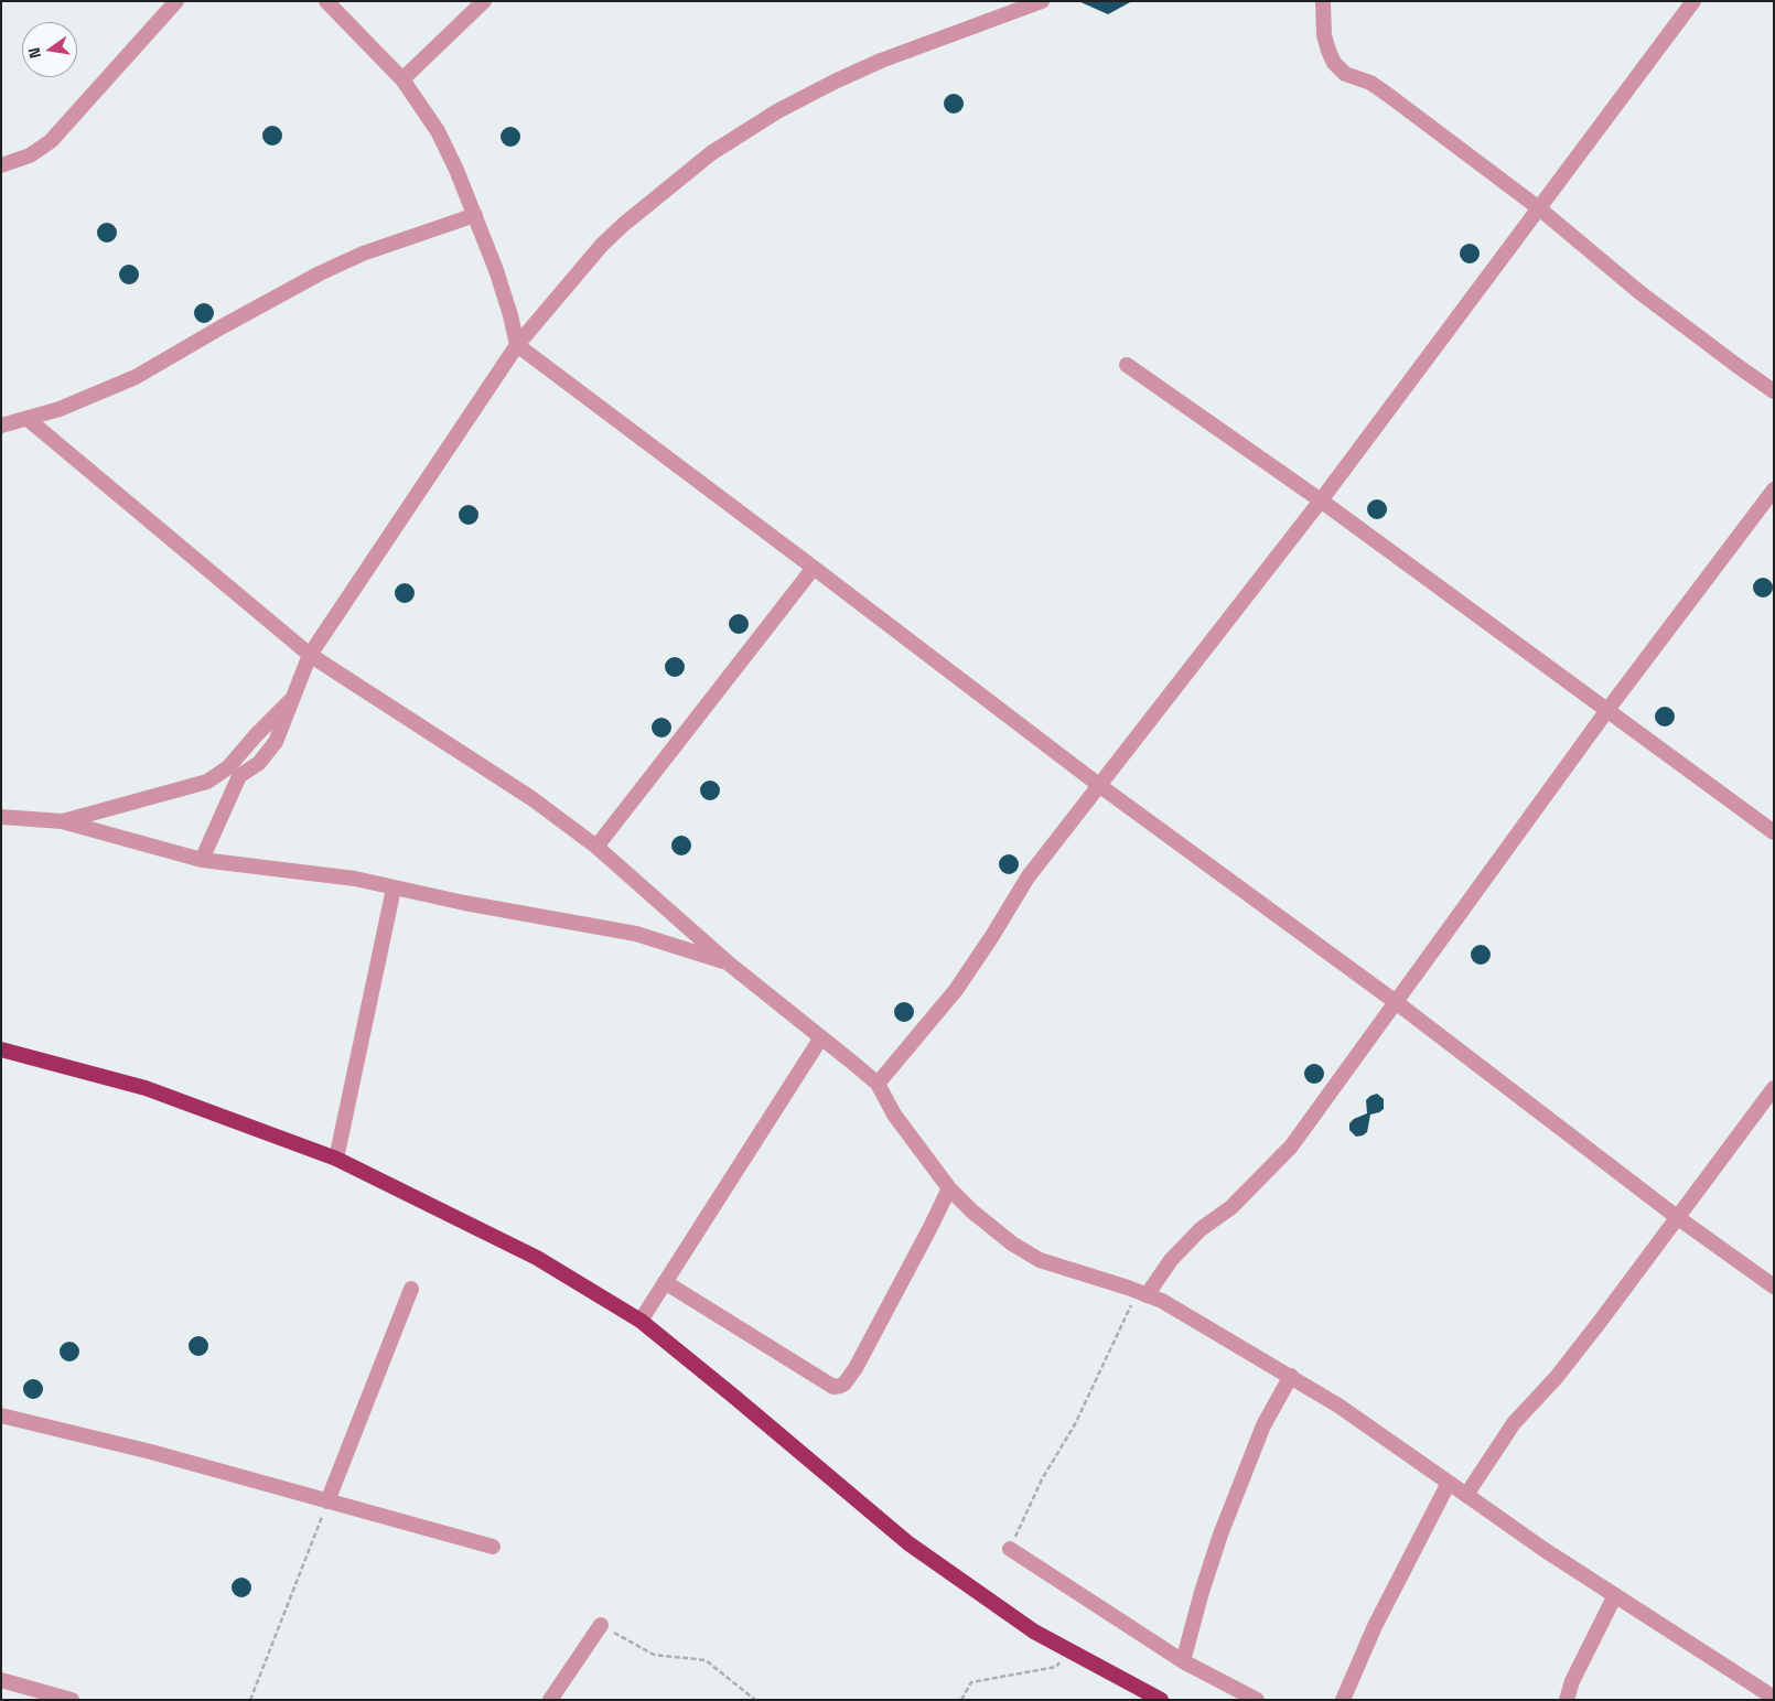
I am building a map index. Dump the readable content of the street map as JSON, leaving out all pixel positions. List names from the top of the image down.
{
  "north": "left"
}
